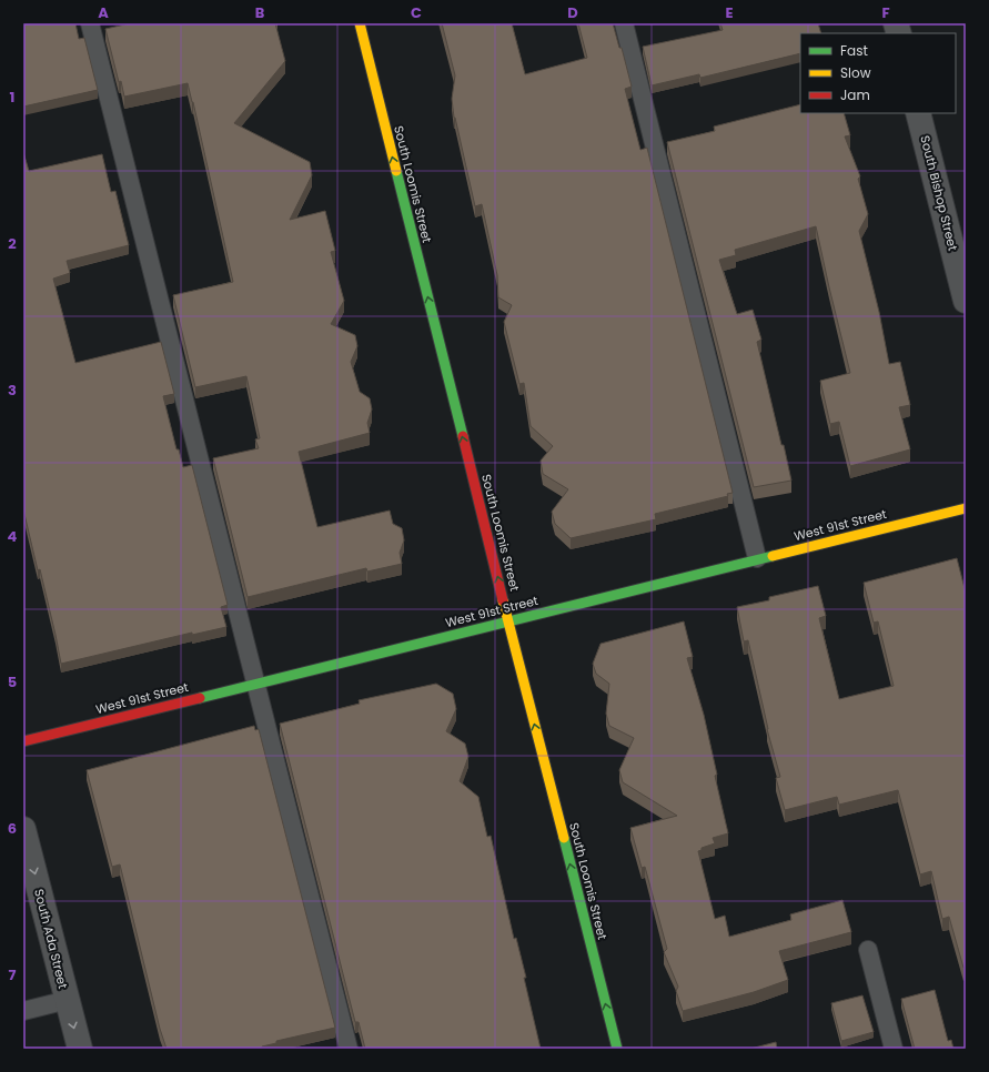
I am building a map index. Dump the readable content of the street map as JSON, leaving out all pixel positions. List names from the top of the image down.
{
  "streets": {
    "street": [
      "South Loomis Street",
      "South Bishop Street",
      "West 91st Street",
      "South Ada Street"
    ]
  },
  "crossings": [
    ["South Loomis Street", "West 91st Street"]
  ],
  "one_way": ["South Loomis Street", "South Ada Street"],
  "legend": ["Fast", "Slow", "Jam"],
  "grid": {
    "columns": [
      "A",
      "B",
      "C",
      "D",
      "E",
      "F"
    ],
    "rows": [
      "1",
      "2",
      "3",
      "4",
      "5",
      "6",
      "7"
    ]
  }
}
